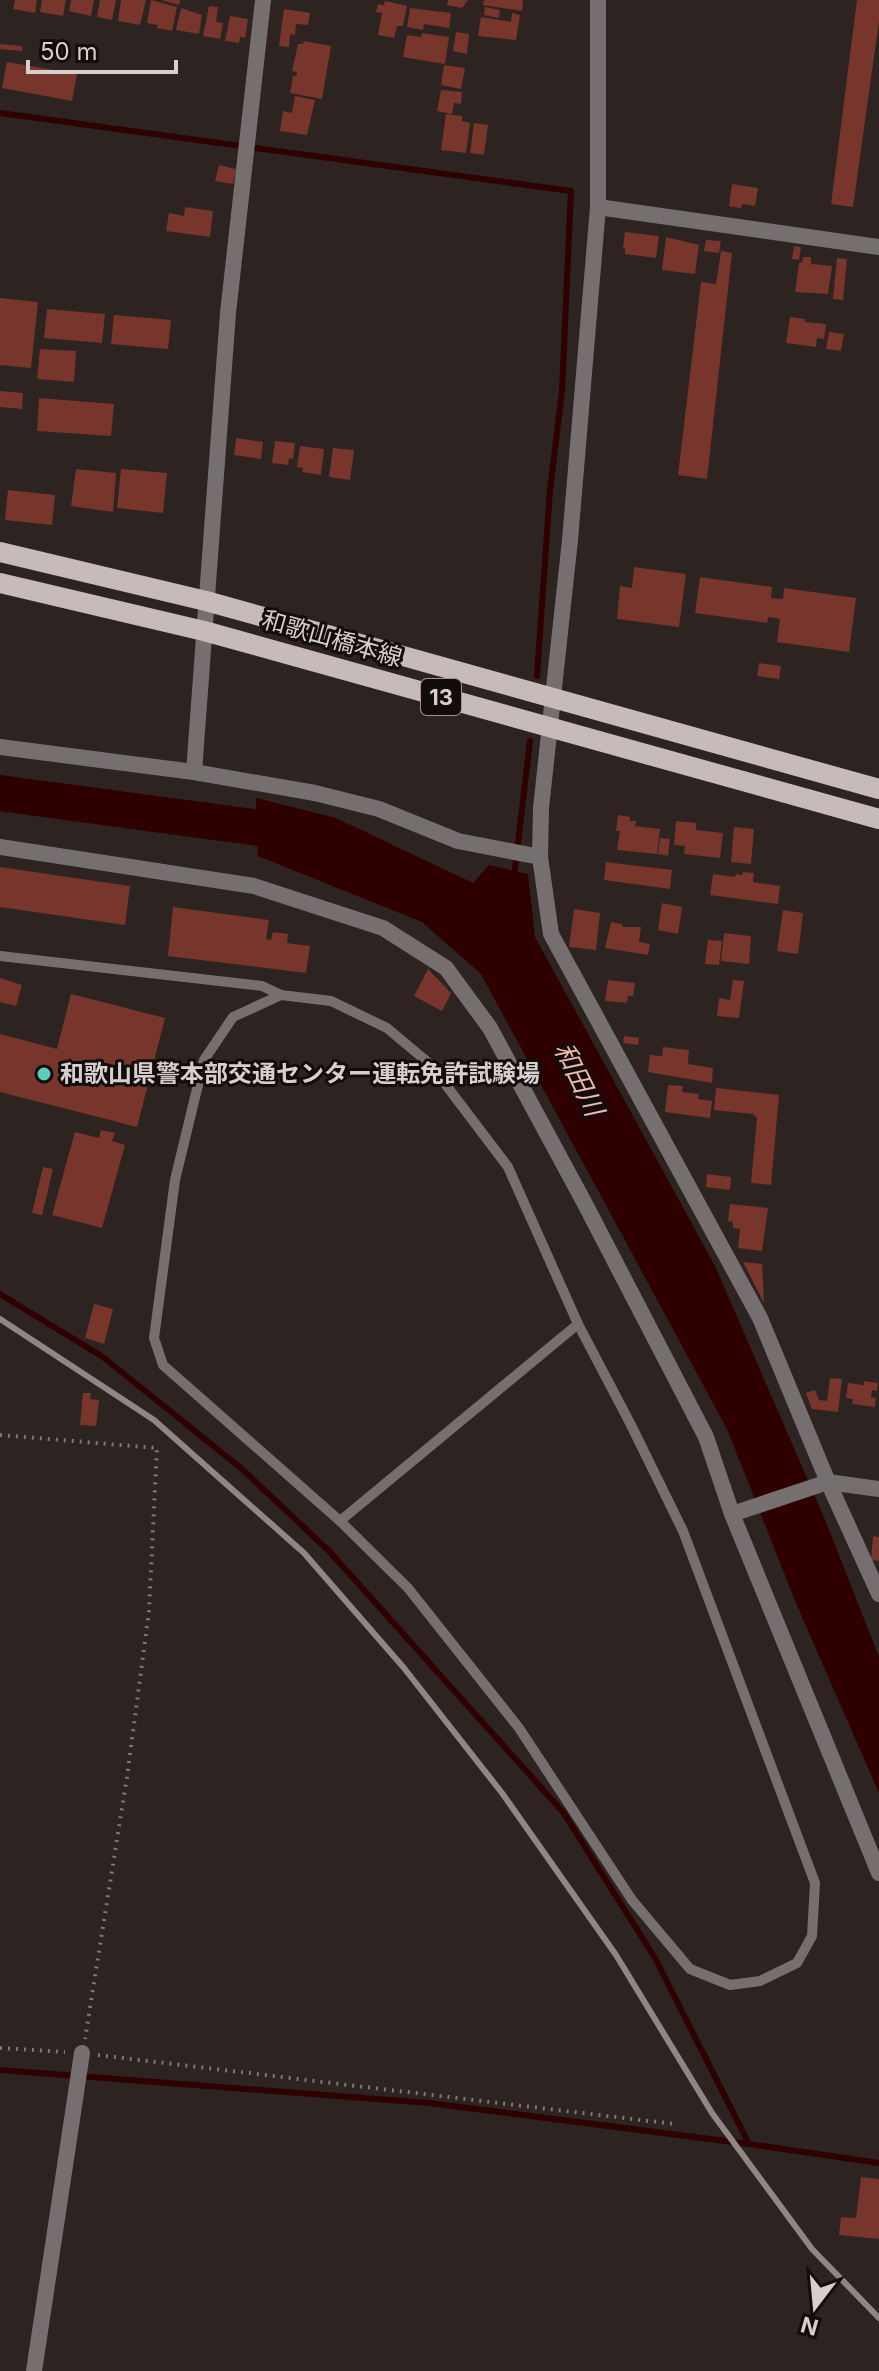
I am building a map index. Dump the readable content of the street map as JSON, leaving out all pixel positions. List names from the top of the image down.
{
  "streets": {
    "main road": ["和歌山橋本線", "13"]
  },
  "water": ["和田川"],
  "places": ["和歌山県警本部交通センター運転免許試験場"],
  "scale_bar": "50 m",
  "north": "bottom"
}
